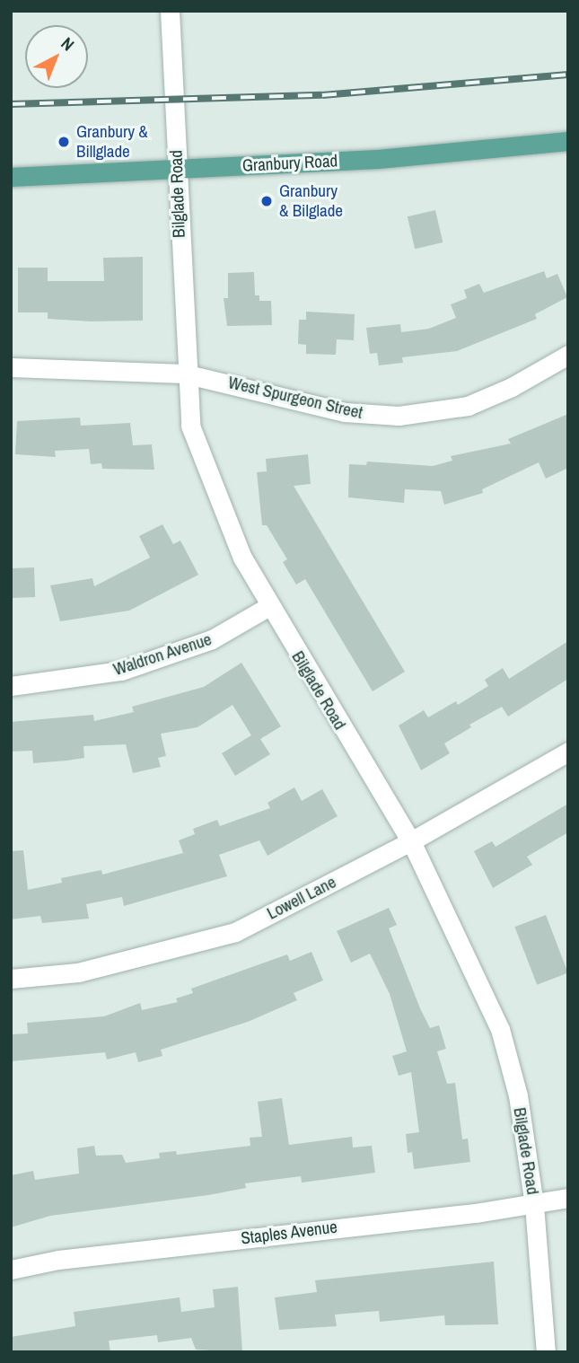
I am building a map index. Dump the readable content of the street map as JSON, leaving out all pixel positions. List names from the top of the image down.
{
  "streets": {
    "main road": ["Granbury Road"],
    "street": [
      "Bilglade Road",
      "West Spurgeon Street",
      "Waldron Avenue",
      "Lowell Lane",
      "Staples Avenue"
    ]
  },
  "crossings": [
    ["Granbury Road", "Bilglade Road"],
    ["Bilglade Road", "West Spurgeon Street"],
    ["Bilglade Road", "Waldron Avenue"],
    ["Bilglade Road", "Lowell Lane"],
    ["Bilglade Road", "Staples Avenue"]
  ],
  "places": ["Granbury & Billglade", "Granbury & Bilglade"],
  "north": "top right"
}
